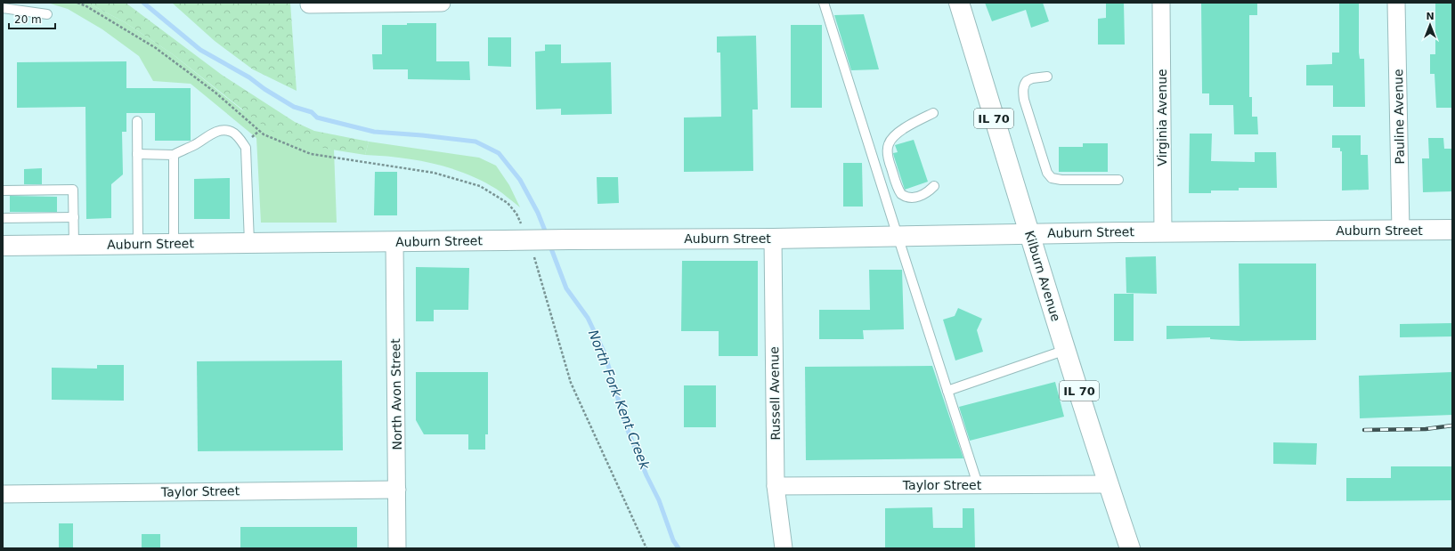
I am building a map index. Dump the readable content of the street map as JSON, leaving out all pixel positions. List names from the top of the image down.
{
  "streets": {
    "main road": ["IL 70", "Auburn Street", "Kilburn Avenue"],
    "street": [
      "Pauline Avenue",
      "Virginia Avenue",
      "Russell Avenue",
      "North Avon Street",
      "Taylor Street"
    ]
  },
  "crossings": [
    ["Pauline Avenue", "Auburn Street"],
    ["Virginia Avenue", "Auburn Street"],
    ["Auburn Street", "Kilburn Avenue"],
    ["Auburn Street", "Russell Avenue"],
    ["Auburn Street", "North Avon Street"],
    ["Kilburn Avenue", "Taylor Street"],
    ["Russell Avenue", "Taylor Street"],
    ["North Avon Street", "Taylor Street"]
  ],
  "water": ["North Fork Kent Creek"],
  "scale_bar": "20 m",
  "north": "top"
}
